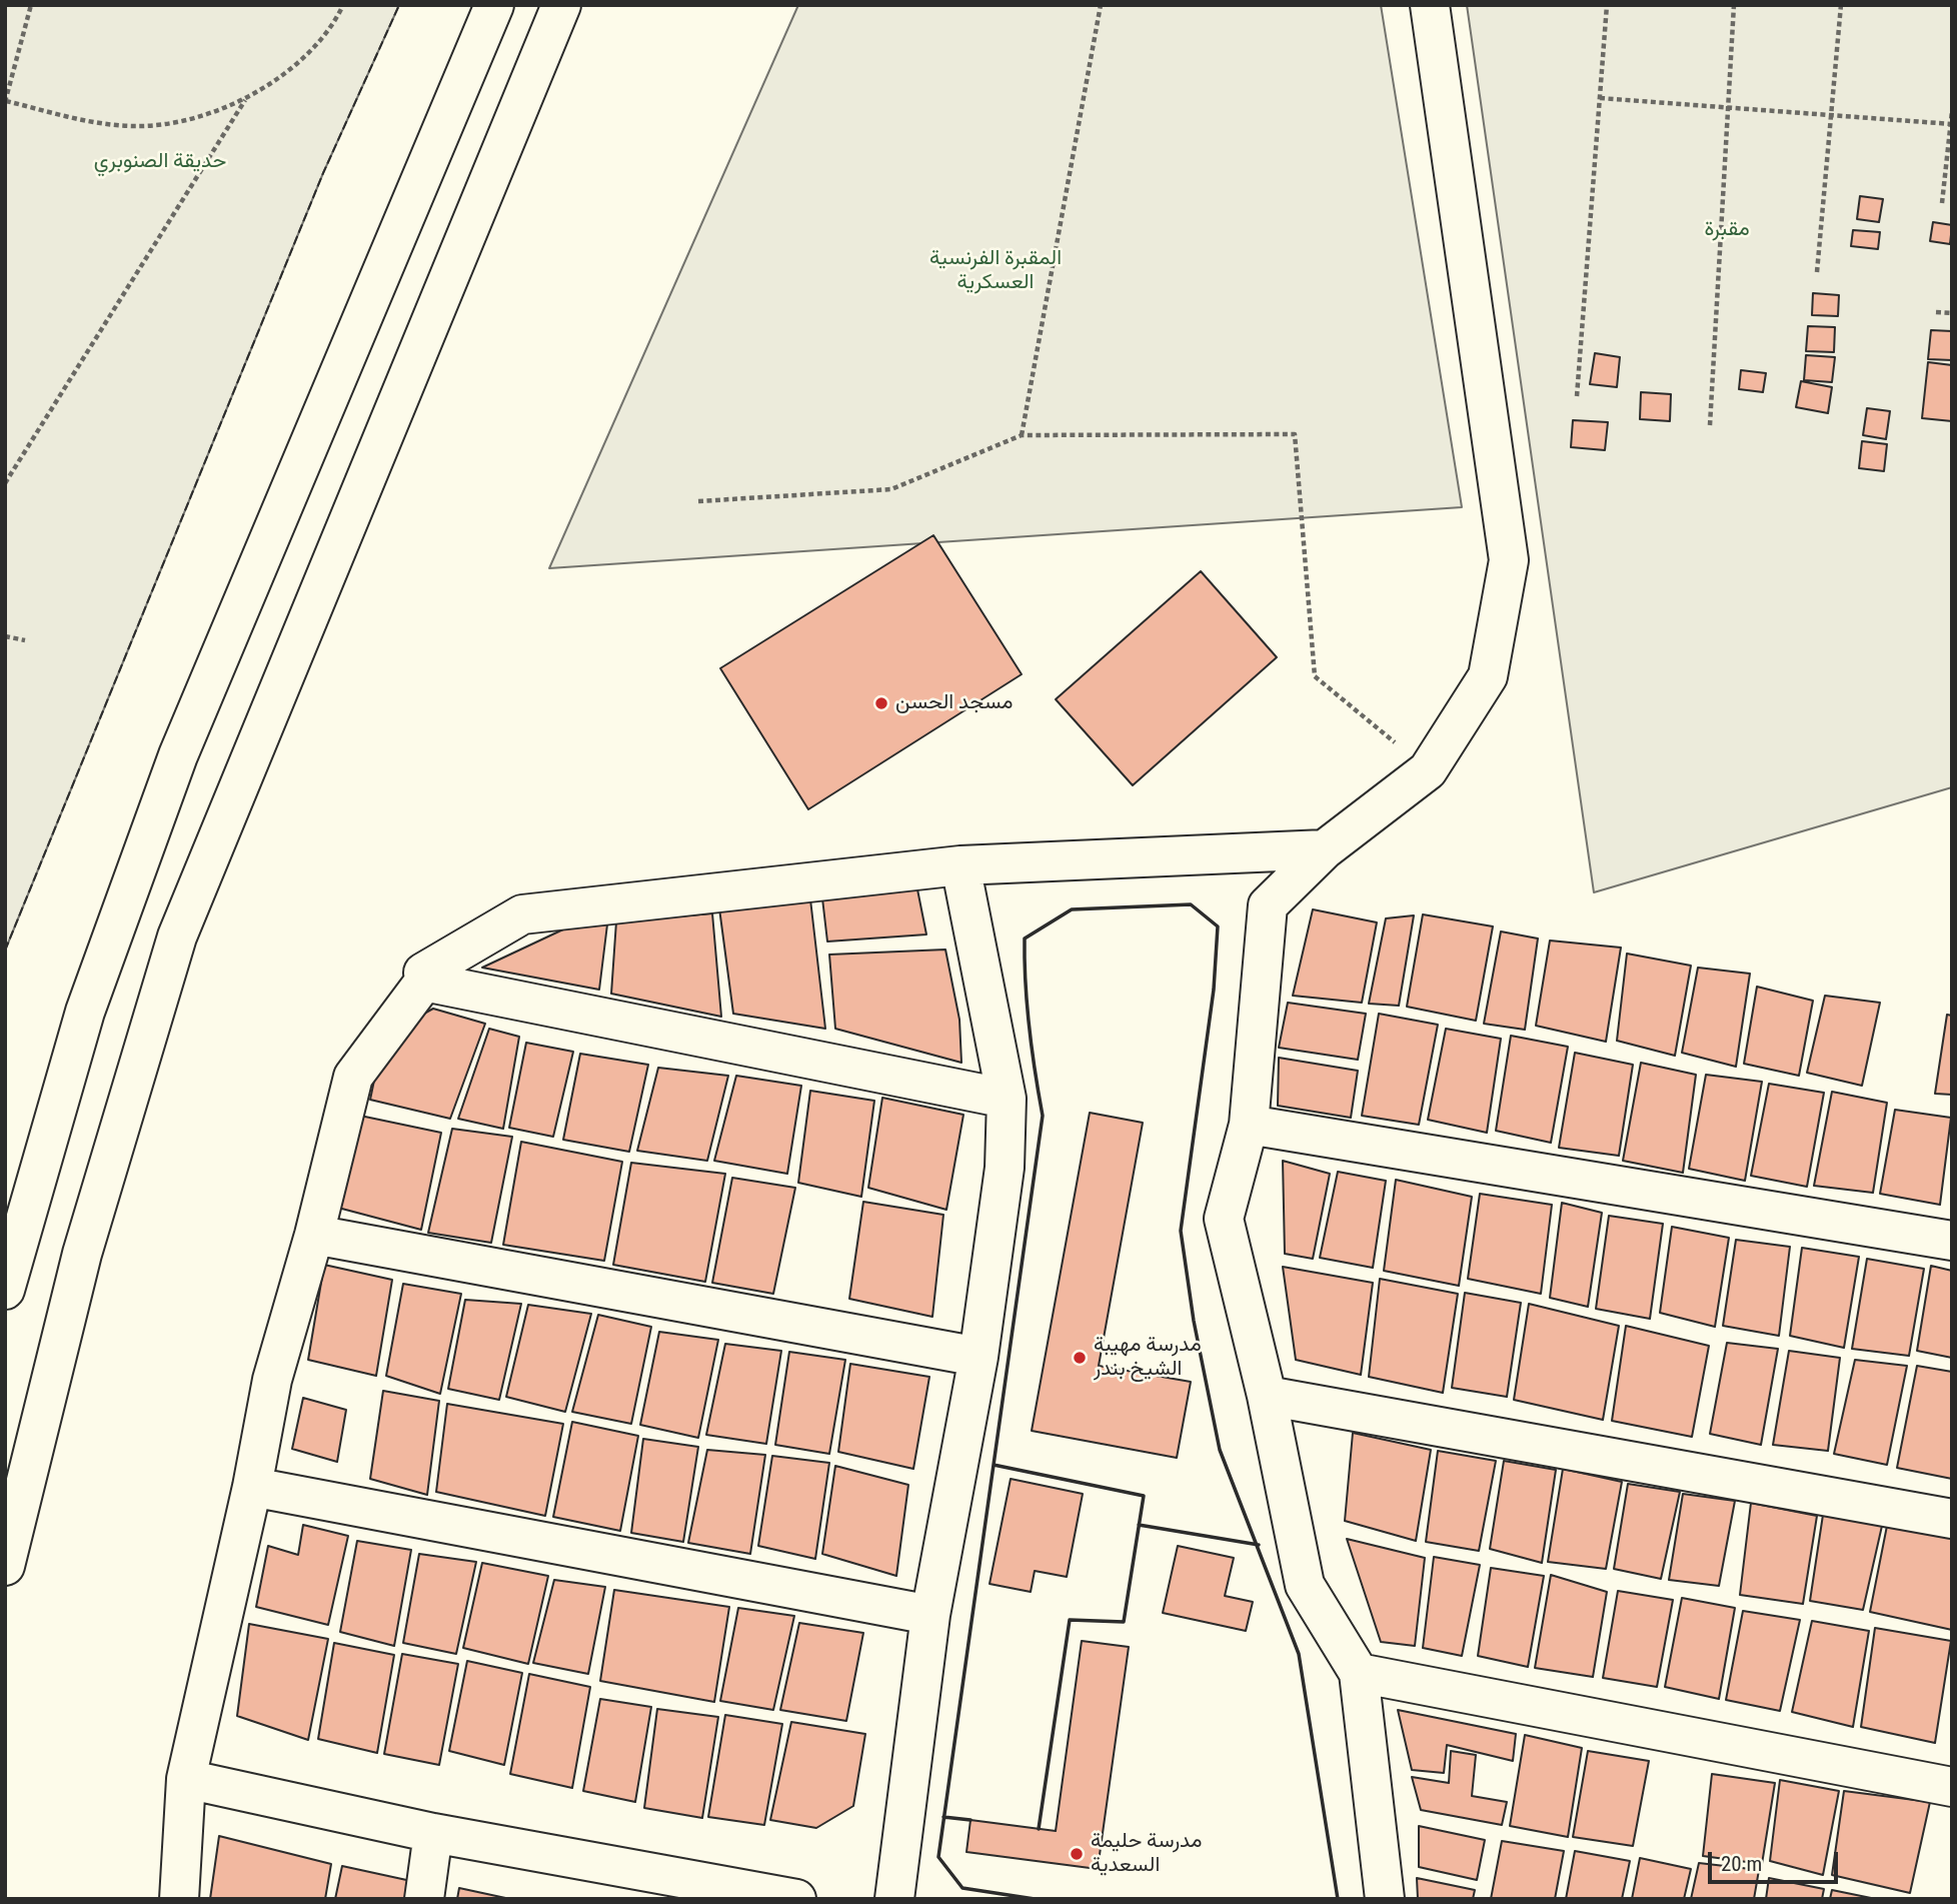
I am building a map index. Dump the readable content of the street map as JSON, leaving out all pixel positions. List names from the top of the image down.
{
  "parks": ["حديقة الصنوبري", "مقبرة", "المقبرة الفرنسية العسكرية"],
  "places": ["مسجد الحسن", "مدرسة مهيبة الشيخ بندر", "مدرسة حليمة السعدية"],
  "scale_bar": "20 m"
}
